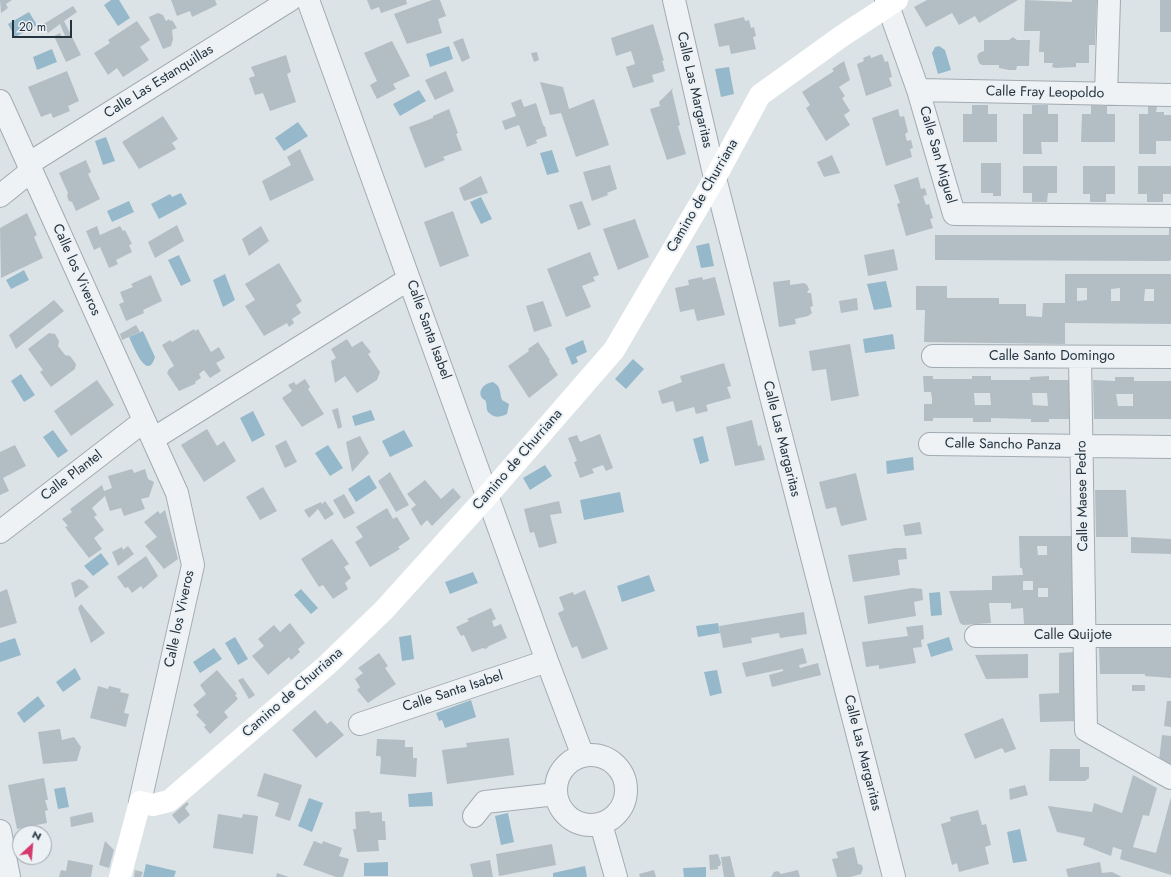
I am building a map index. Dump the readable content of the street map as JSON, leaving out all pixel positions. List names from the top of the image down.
{
  "streets": {
    "street": [
      "Calle Las Estanquillas",
      "Calle Las Margaritas",
      "Calle Fray Leopoldo",
      "Calle San Miguel",
      "Camino de Churriana",
      "Calle los Viveros",
      "Calle Santa Isabel",
      "Calle Santo Domingo",
      "Calle Sancho Panza",
      "Calle Plantel",
      "Calle Maese Pedro",
      "Calle Quijote"
    ]
  },
  "crossings": [
    ["Calle Las Estanquillas", "Calle los Viveros"],
    ["Calle Las Margaritas", "Camino de Churriana"],
    ["Calle Fray Leopoldo", "Calle San Miguel"],
    ["Calle San Miguel", "Camino de Churriana"],
    ["Camino de Churriana", "Calle los Viveros"],
    ["Camino de Churriana", "Calle Santa Isabel"],
    ["Calle los Viveros", "Calle Plantel"],
    ["Calle Santo Domingo", "Calle Maese Pedro"],
    ["Calle Sancho Panza", "Calle Maese Pedro"],
    ["Calle Maese Pedro", "Calle Quijote"]
  ],
  "scale_bar": "20 m",
  "north": "top right"
}
